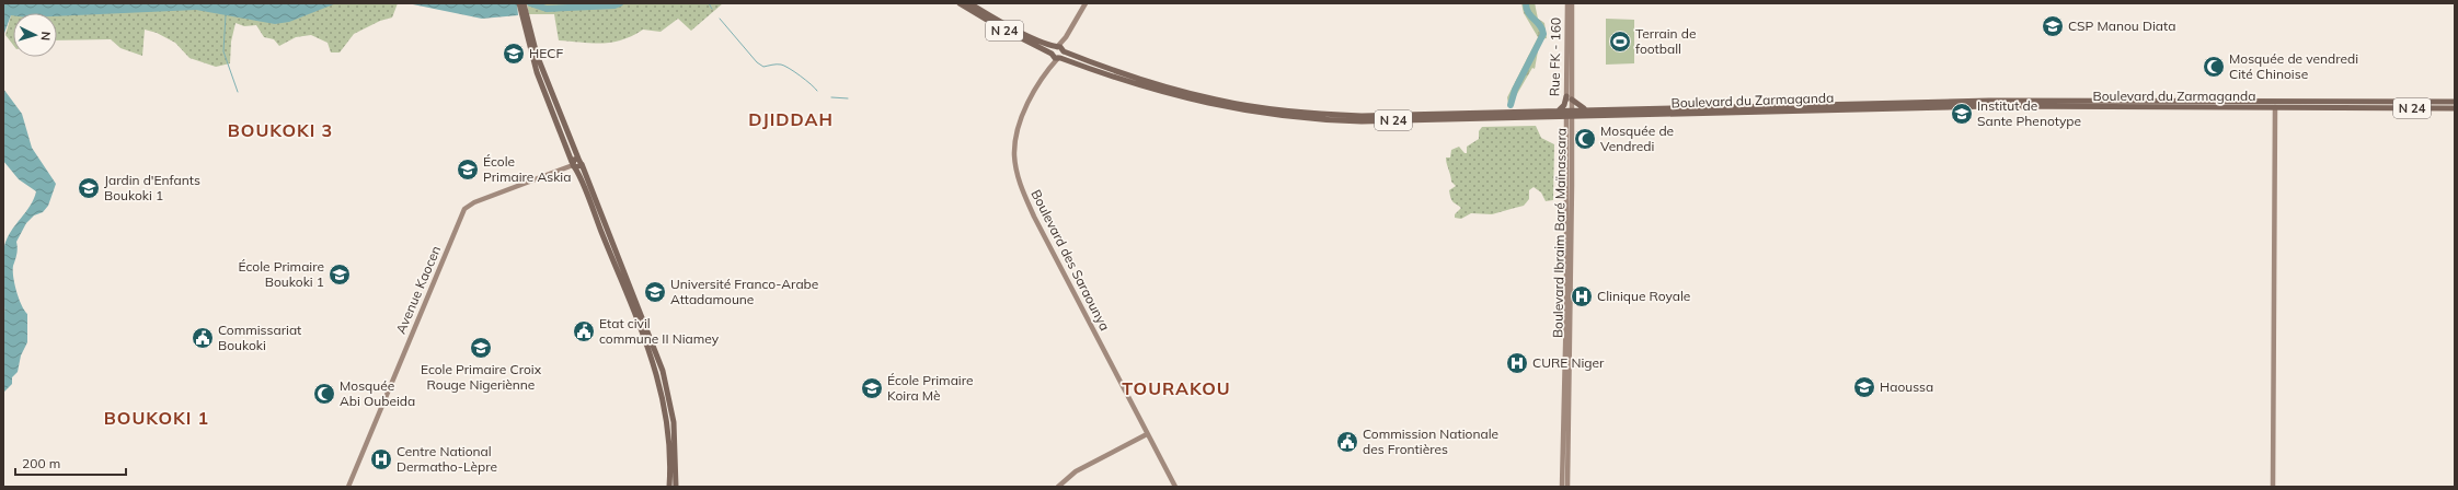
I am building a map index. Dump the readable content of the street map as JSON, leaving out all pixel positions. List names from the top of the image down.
{
  "streets": {
    "main road": [
      "N 24",
      "Rue FK - 160",
      "Boulevard du Zarmaganda",
      "Boulevard Ibraim Baré Maïnassara",
      "Boulevard des Saraounya",
      "Avenue Kaocen"
    ]
  },
  "crossings": [
    ["N 24", "Boulevard des Saraounya"],
    ["Rue FK - 160", "Boulevard du Zarmaganda"],
    ["Rue FK - 160", "Boulevard Ibraim Baré Maïnassara"],
    ["Boulevard du Zarmaganda", "Boulevard Ibraim Baré Maïnassara"],
    ["Boulevard du Zarmaganda", "Boulevard des Saraounya"]
  ],
  "districts": [
    "DJIDDAH",
    "BOUKOKI 3",
    "TOURAKOU",
    "BOUKOKI 1"
  ],
  "places": {
    "school or university": [
      "CSP Manou Diata",
      "HECF",
      "Institut de Sante Phenotype",
      "École Primaire Askia",
      "Jardin d'Enfants Boukoki 1",
      "École Primaire Boukoki 1",
      "Université Franco-Arabe Attadamoune",
      "Ecole Primaire Croix Rouge Nigeriènne",
      "Haoussa",
      "École Primaire Koira Mè"
    ],
    "sports": ["Terrain de football"],
    "mosque": ["Mosquée de vendredi Cité Chinoise", "Mosquée de Vendredi", "Mosquée Abi Oubeida"],
    "hospital": ["Clinique Royale", "CURE Niger", "Centre National Dermatho-Lèpre"],
    "public building": ["Etat civil commune II Niamey", "Commissariat Boukoki", "Commission Nationale des Frontières"]
  },
  "scale_bar": "200 m",
  "north": "right"
}
